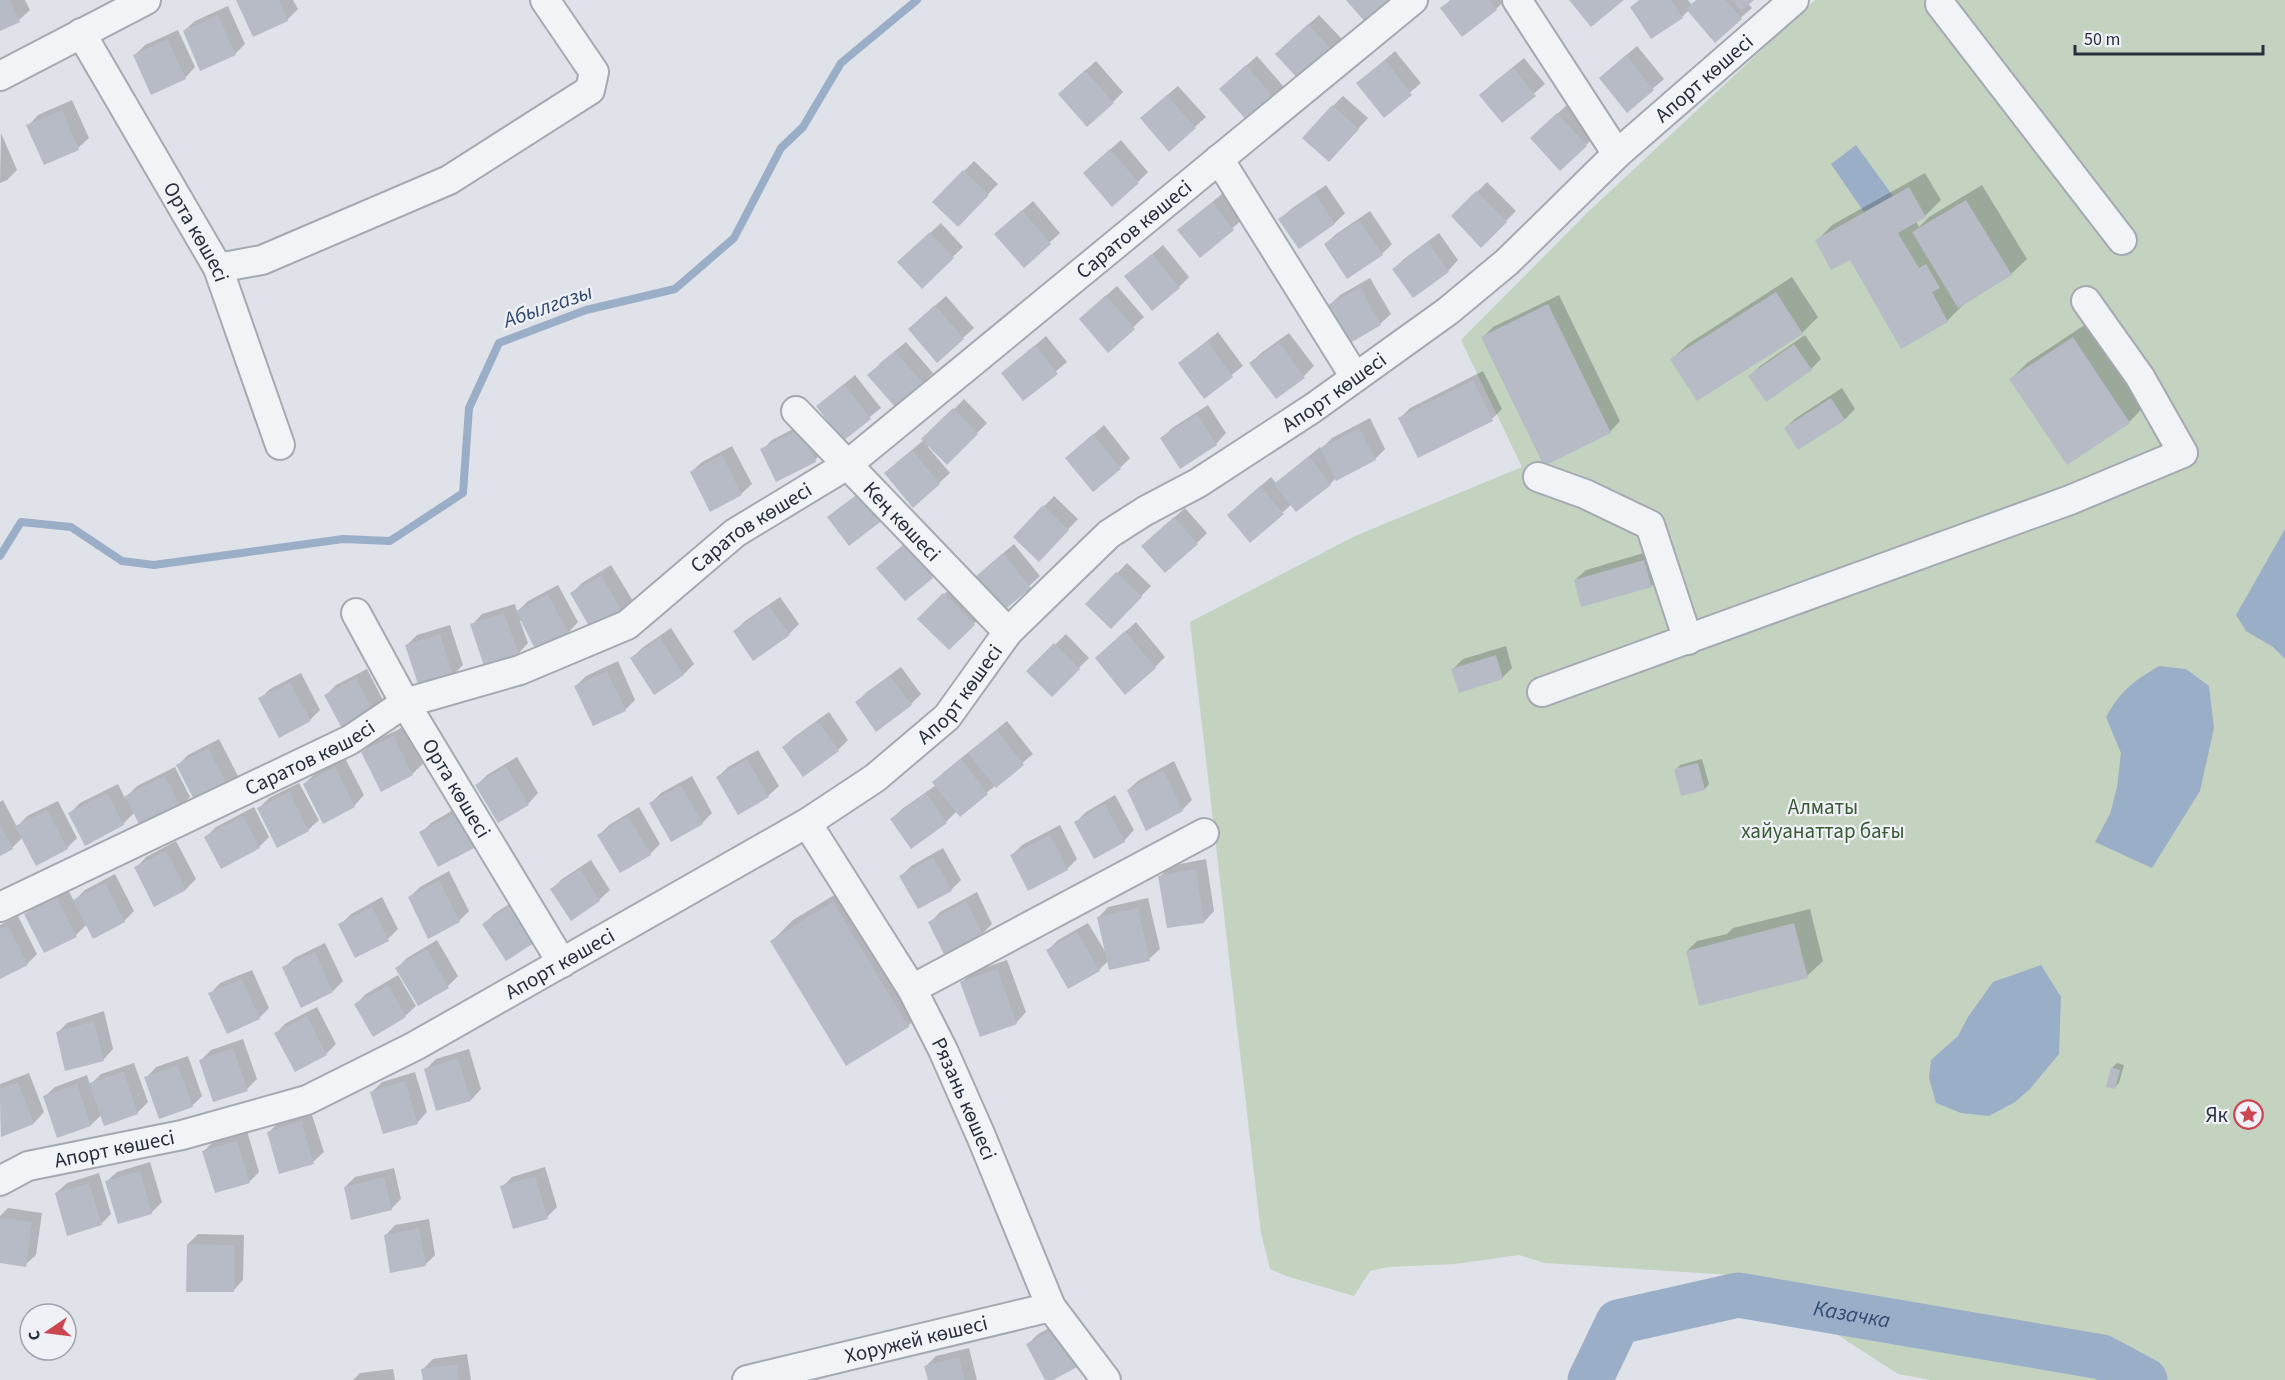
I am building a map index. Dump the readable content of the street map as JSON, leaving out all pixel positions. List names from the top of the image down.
{
  "streets": {
    "street": [
      "Апорт көшесі",
      "Саратов көшесі",
      "Орта көшесі",
      "Кең көшесі",
      "Рязань көшесі",
      "Хоружей көшесі"
    ]
  },
  "crossings": [
    ["Апорт көшесі", "Орта көшесі"],
    ["Апорт көшесі", "Кең көшесі"],
    ["Апорт көшесі", "Рязань көшесі"],
    ["Саратов көшесі", "Орта көшесі"],
    ["Саратов көшесі", "Кең көшесі"],
    ["Рязань көшесі", "Хоружей көшесі"]
  ],
  "water": ["Абылгазы", "Казачка"],
  "parks": ["Алматы хайуанаттар бағы"],
  "places": {
    "place": ["Як"]
  },
  "scale_bar": "50 m",
  "north": "left"
}
